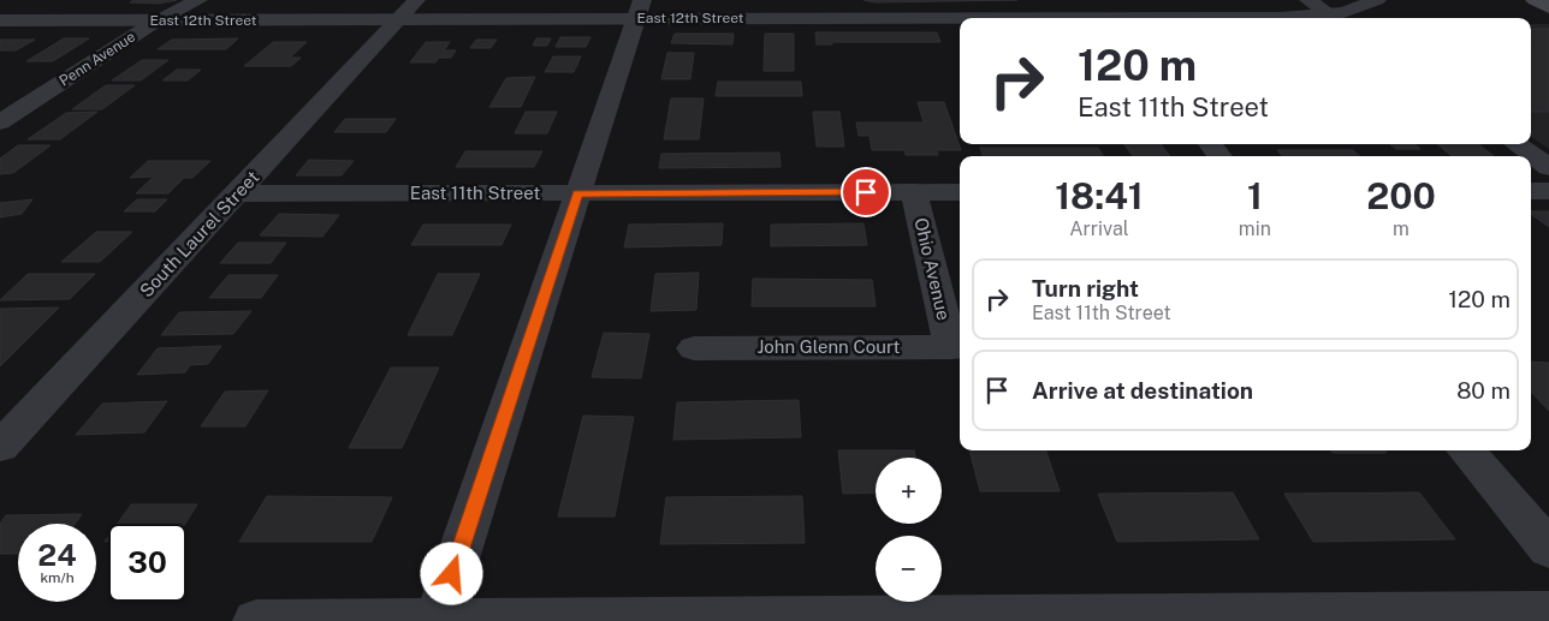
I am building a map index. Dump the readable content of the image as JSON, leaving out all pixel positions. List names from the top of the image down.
{
  "streets": {
    "street": [
      "East 12th Street",
      "Penn Avenue",
      "East 11th Street",
      "South Laurel Street",
      "Ohio Avenue",
      "John Glenn Court"
    ]
  },
  "crossings": [
    ["East 12th Street", "Penn Avenue"],
    ["East 12th Street", "South Laurel Street"],
    ["East 11th Street", "South Laurel Street"],
    ["East 11th Street", "Ohio Avenue"],
    ["Ohio Avenue", "John Glenn Court"]
  ],
  "page": {
    "turn": ["120 m", "East 11th Street"],
    "eta": [
      "18:41",
      "Arrival",
      "1",
      "min",
      "200",
      "m"
    ],
    "list": [
      {
        "name": "Turn right",
        "note": "East 11th Street",
        "value": "120 m"
      },
      {
        "name": "Arrive at destination",
        "value": "80 m"
      }
    ],
    "map_buttons": ["+", "−"],
    "speed": "24 km/h",
    "limit": "30"
  }
}
